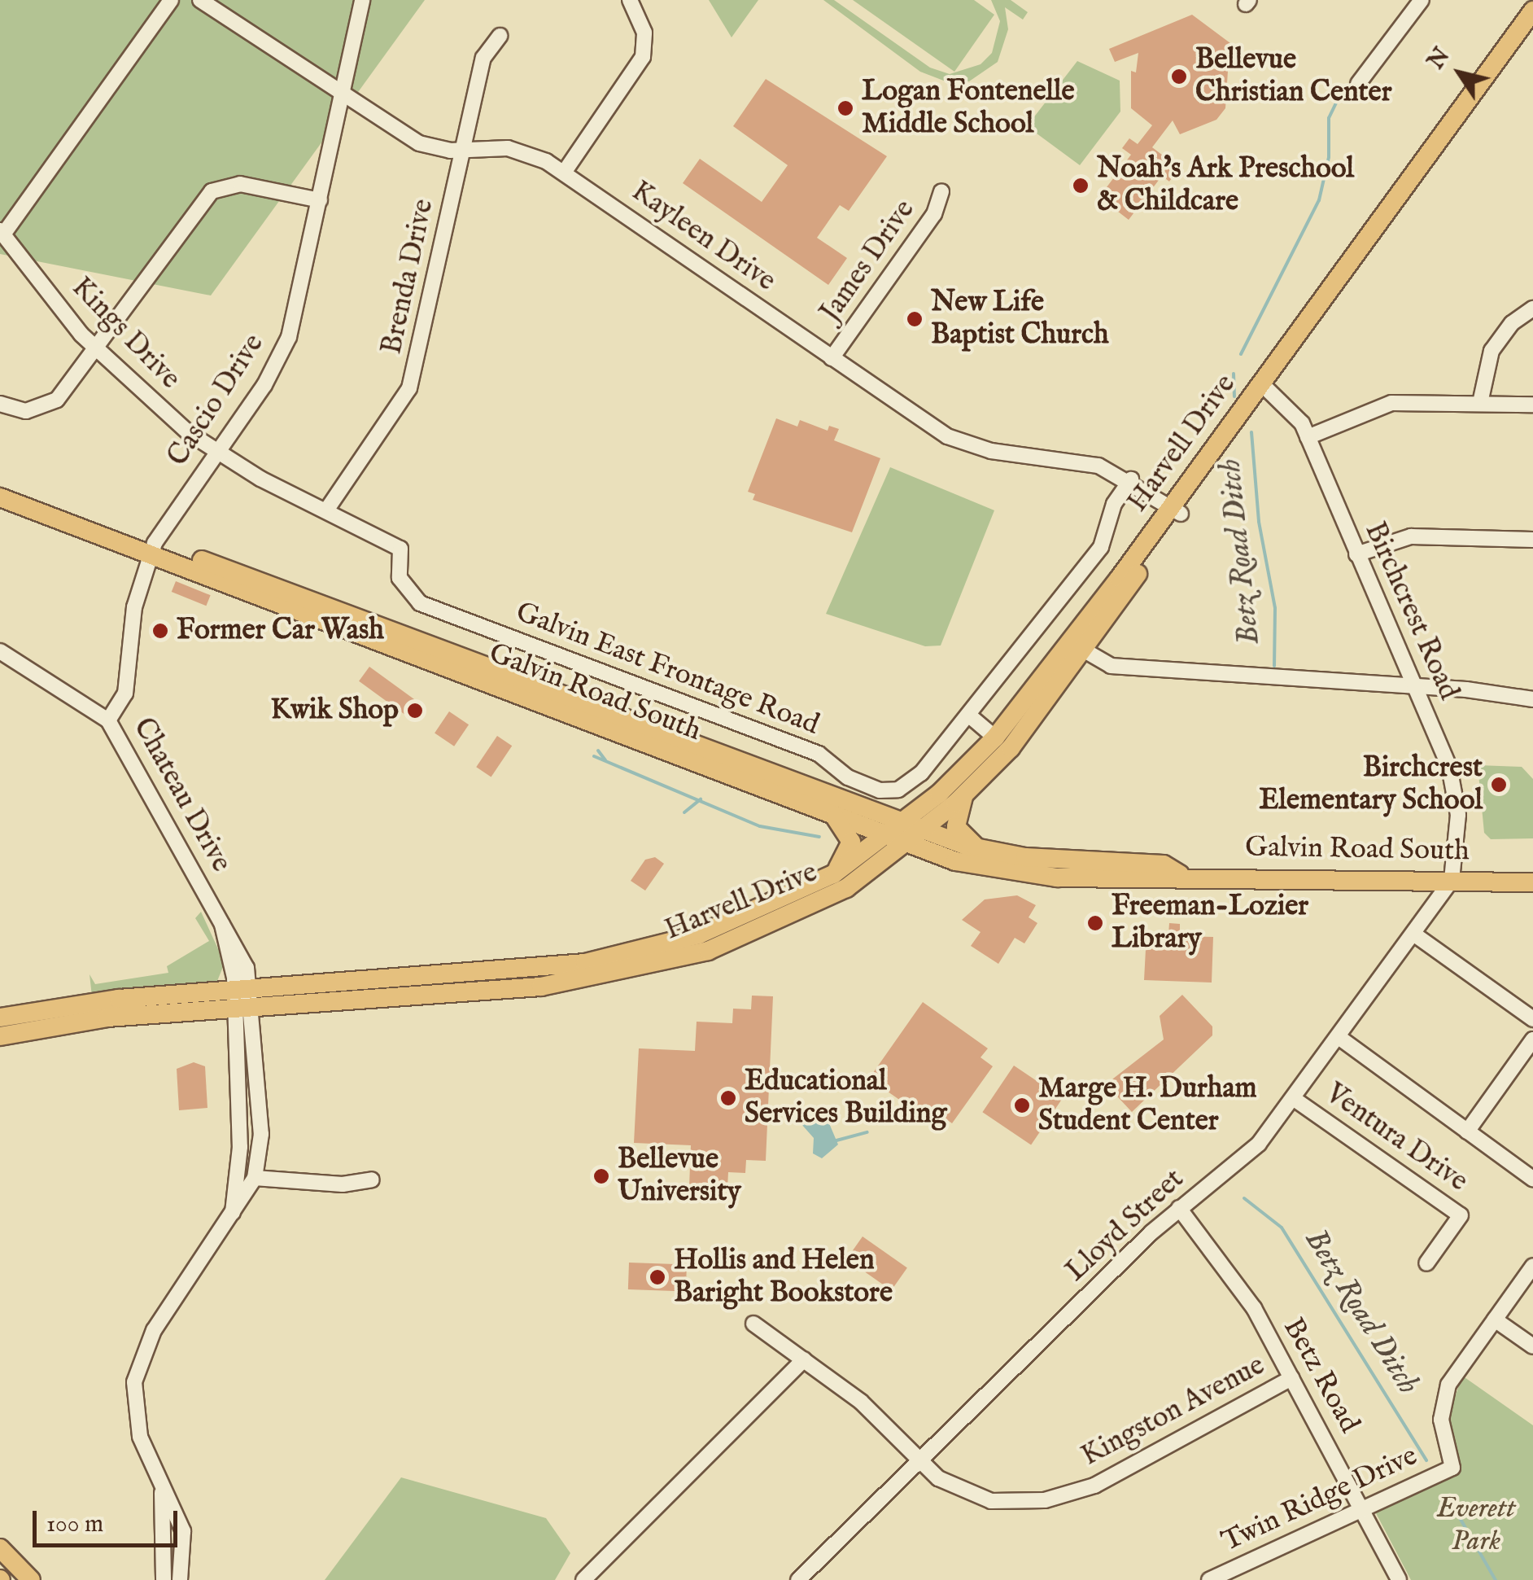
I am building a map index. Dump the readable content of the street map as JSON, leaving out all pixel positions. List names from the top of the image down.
{
  "streets": {
    "main road": ["Harvell Drive", "Galvin Road South"],
    "street": [
      "Kayleen Drive",
      "James Drive",
      "Brenda Drive",
      "Kings Drive",
      "Cascio Drive",
      "Birchcrest Road",
      "Galvin East Frontage Road",
      "Chateau Drive",
      "Ventura Drive",
      "Lloyd Street",
      "Betz Road",
      "Kingston Avenue",
      "Twin Ridge Drive"
    ]
  },
  "crossings": [
    ["Kayleen Drive", "James Drive"],
    ["Kayleen Drive", "Brenda Drive"],
    ["Kayleen Drive", "Cascio Drive"],
    ["Kayleen Drive", "Harvell Drive"],
    ["Kayleen Drive", "Galvin East Frontage Road"],
    ["Brenda Drive", "Kings Drive"],
    ["Kings Drive", "Cascio Drive"],
    ["Kings Drive", "Galvin East Frontage Road"],
    ["Cascio Drive", "Galvin Road South"],
    ["Cascio Drive", "Chateau Drive"],
    ["Harvell Drive", "Birchcrest Road"],
    ["Harvell Drive", "Galvin Road South"],
    ["Harvell Drive", "Chateau Drive"],
    ["Birchcrest Road", "Galvin Road South"],
    ["Birchcrest Road", "Lloyd Street"],
    ["Galvin Road South", "Lloyd Street"],
    ["Ventura Drive", "Lloyd Street"],
    ["Lloyd Street", "Betz Road"],
    ["Lloyd Street", "Kingston Avenue"],
    ["Betz Road", "Kingston Avenue"],
    ["Betz Road", "Twin Ridge Drive"]
  ],
  "water": ["Betz Road Ditch"],
  "parks": ["Everett Park"],
  "places": [
    "Bellevue Christian Center",
    "Logan Fontenelle Middle School",
    "Noah's Ark Preschool & Childcare",
    "New Life Baptist Church",
    "Former Car Wash",
    "Kwik Shop",
    "Birchcrest Elementary School",
    "Freeman-Lozier Library",
    "Educational Services Building",
    "Marge H. Durham Student Center",
    "Bellevue University",
    "Hollis and Helen Baright Bookstore"
  ],
  "scale_bar": "100 m",
  "north": "top left"
}
